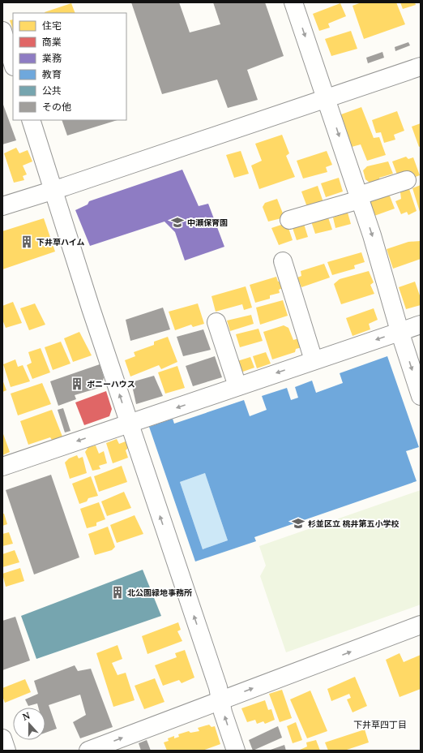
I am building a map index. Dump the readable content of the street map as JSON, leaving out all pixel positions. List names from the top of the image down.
{
  "districts": ["下井草四丁目"],
  "places": {
    "school or university": ["中瀬保育園", "杉並区立 桃井第五小学校"],
    "building": ["下井草ハイム", "ポニーハウス", "北公園緑地事務所"]
  },
  "legend": [
    "住宅",
    "商業",
    "業務",
    "教育",
    "公共",
    "その他"
  ],
  "north": "top"
}
